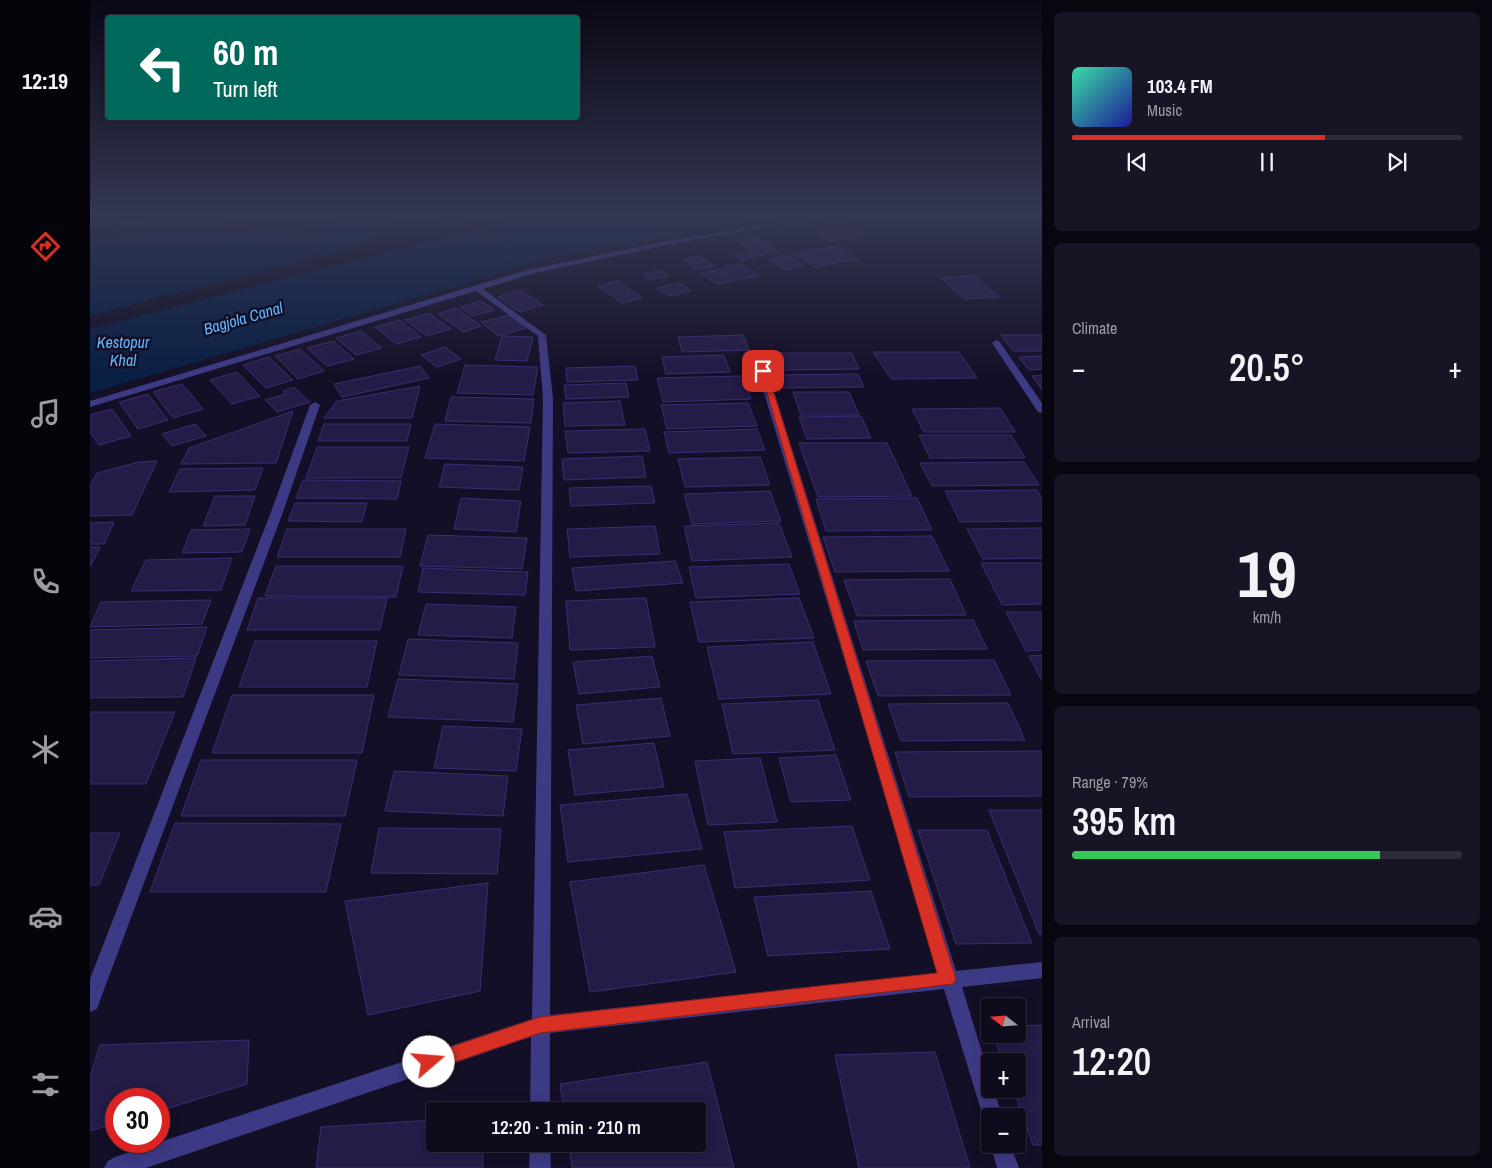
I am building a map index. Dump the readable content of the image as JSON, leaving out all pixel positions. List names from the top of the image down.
{
  "water": ["Bagjola Canal", "Kestopur Khal"],
  "north": "left",
  "page": {
    "tabs": "12:19",
    "turn": ["60 m", "Turn left"],
    "song": ["103.4 FM", "Music"],
    "tile": [
      "Climate",
      ["19", "km/h"],
      ["Range · 79%", "395 km"],
      ["Arrival", "12:20"]
    ],
    "heat": ["−", "20.5°", "+"],
    "map_buttons": ["+", "−"],
    "limit": "30",
    "trip": "12:20 · 1 min · 210 m"
  }
}
